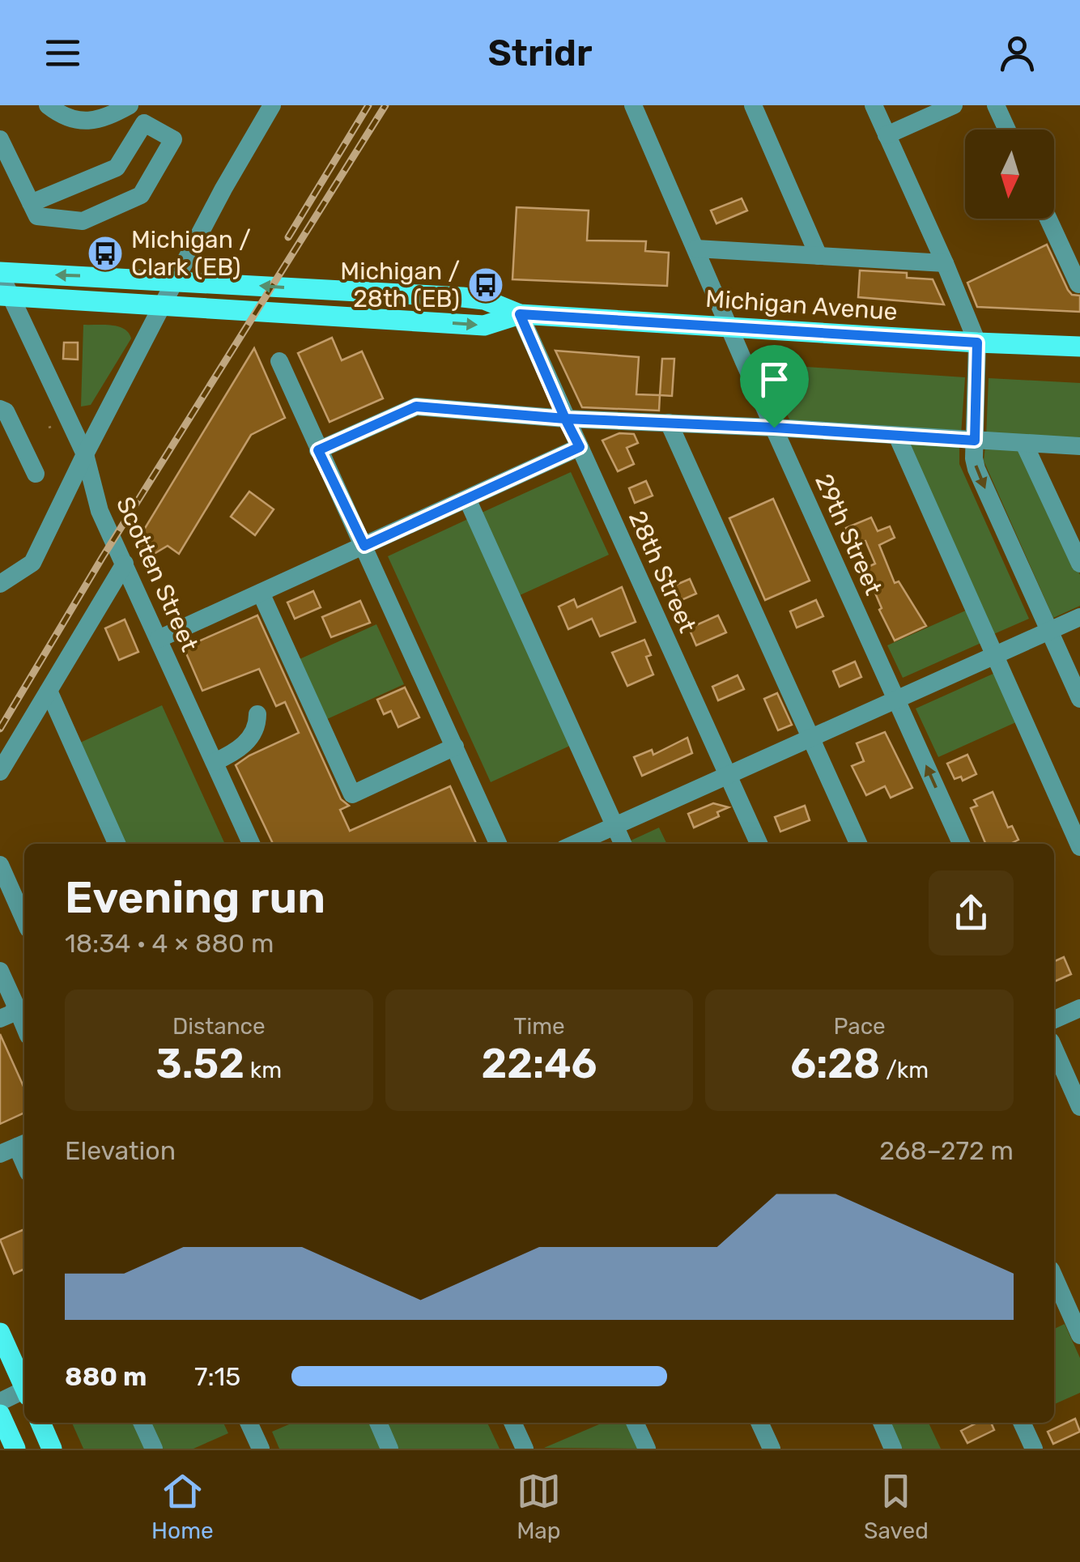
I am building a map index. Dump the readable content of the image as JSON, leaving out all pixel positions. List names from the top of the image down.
{
  "streets": {
    "main road": ["Michigan Avenue"],
    "street": ["29th Street", "28th Street", "Scotten Street"]
  },
  "crossings": [
    ["Michigan Avenue", "29th Street"],
    ["Michigan Avenue", "28th Street"],
    ["Michigan Avenue", "Scotten Street"]
  ],
  "places": {
    "bus stop": ["Michigan / Clark (EB)", "Michigan / 28th (EB)"]
  },
  "north": "bottom",
  "page": {
    "header": "Stridr",
    "heading": ["Evening run", "18:34 · 4 × 880 m"],
    "stats": [
      ["Distance", "3.52 km"],
      ["Time", "22:46"],
      ["Pace", "6:28 /km"]
    ],
    "chart": ["Elevation", "268–272 m"],
    "list": [
      {
        "name": "880 m",
        "note": "7:15"
      }
    ],
    "tabs": ["Home", "Map", "Saved"]
  }
}
